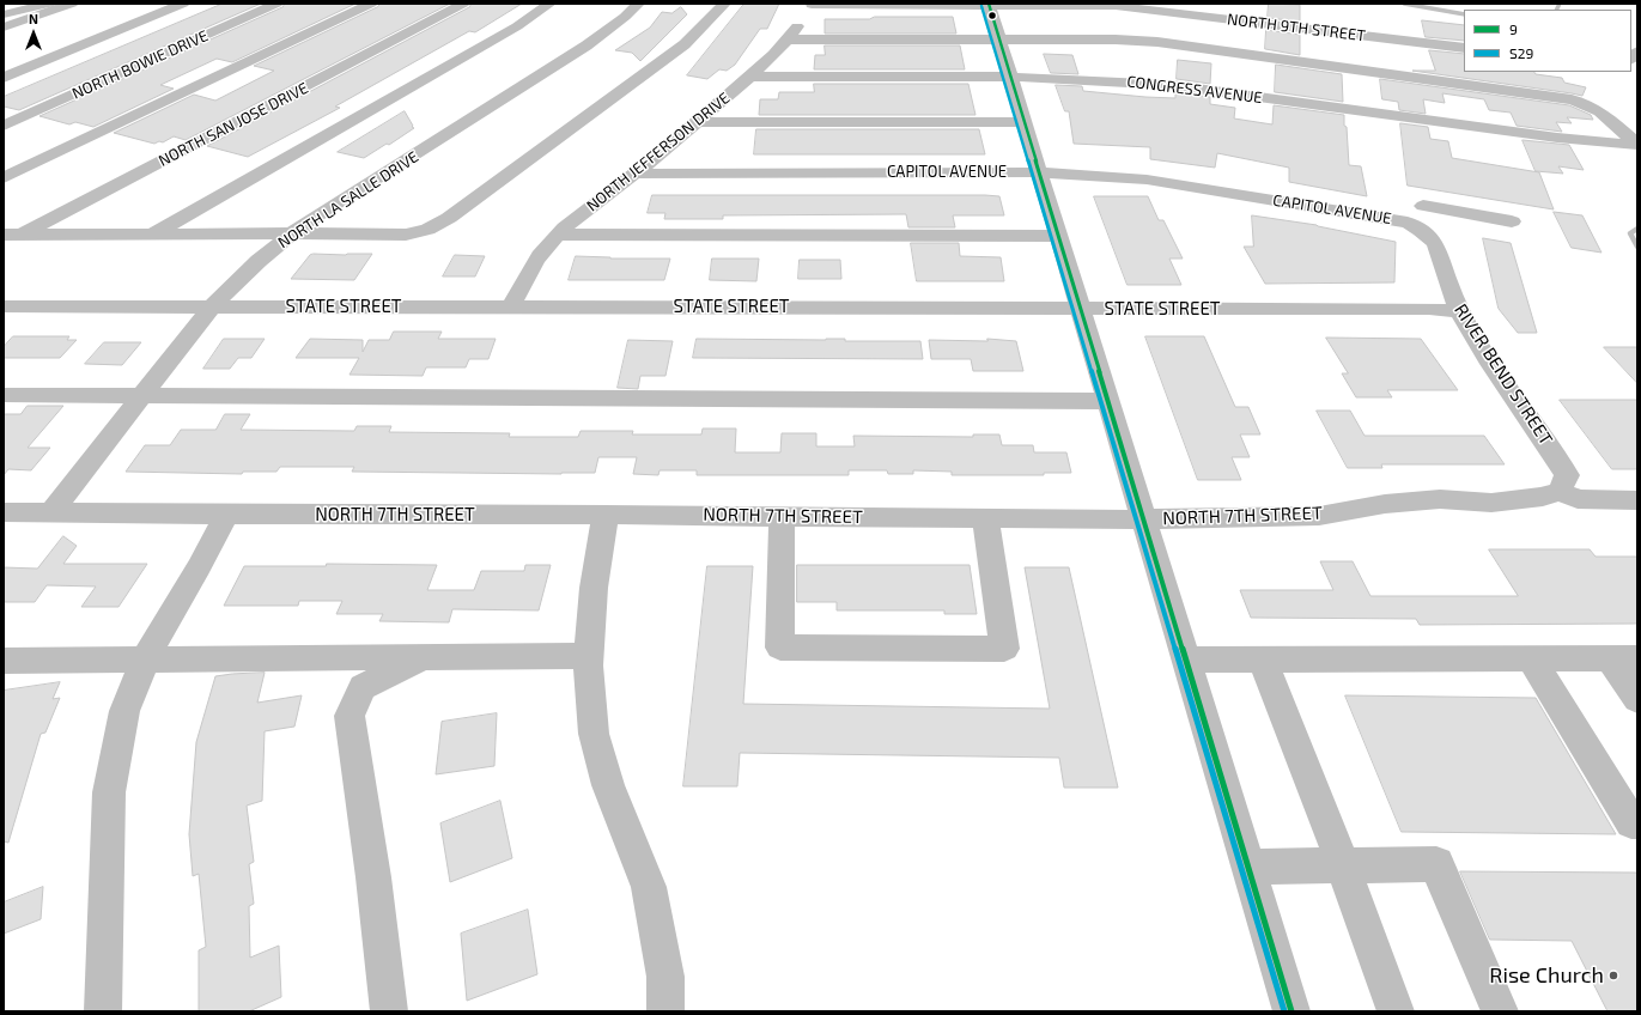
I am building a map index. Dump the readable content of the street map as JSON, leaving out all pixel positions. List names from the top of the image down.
{
  "streets": {
    "main road": [
      "NORTH 9TH STREET",
      "NORTH BOWIE DRIVE",
      "CONGRESS AVENUE",
      "NORTH SAN JOSE DRIVE",
      "NORTH JEFFERSON DRIVE",
      "CAPITOL AVENUE",
      "NORTH LA SALLE DRIVE",
      "STATE STREET",
      "RIVER BEND STREET",
      "NORTH 7TH STREET"
    ]
  },
  "crossings": [
    ["NORTH 9TH STREET", "NORTH JEFFERSON DRIVE"],
    ["CONGRESS AVENUE", "NORTH JEFFERSON DRIVE"],
    ["NORTH JEFFERSON DRIVE", "CAPITOL AVENUE"],
    ["NORTH JEFFERSON DRIVE", "STATE STREET"],
    ["CAPITOL AVENUE", "RIVER BEND STREET"],
    ["NORTH LA SALLE DRIVE", "STATE STREET"],
    ["NORTH LA SALLE DRIVE", "NORTH 7TH STREET"],
    ["STATE STREET", "RIVER BEND STREET"],
    ["RIVER BEND STREET", "NORTH 7TH STREET"]
  ],
  "places": ["Rise Church"],
  "lines": ["transit line 9", "transit line S29"],
  "legend": ["9", "S29"],
  "north": "top"
}
